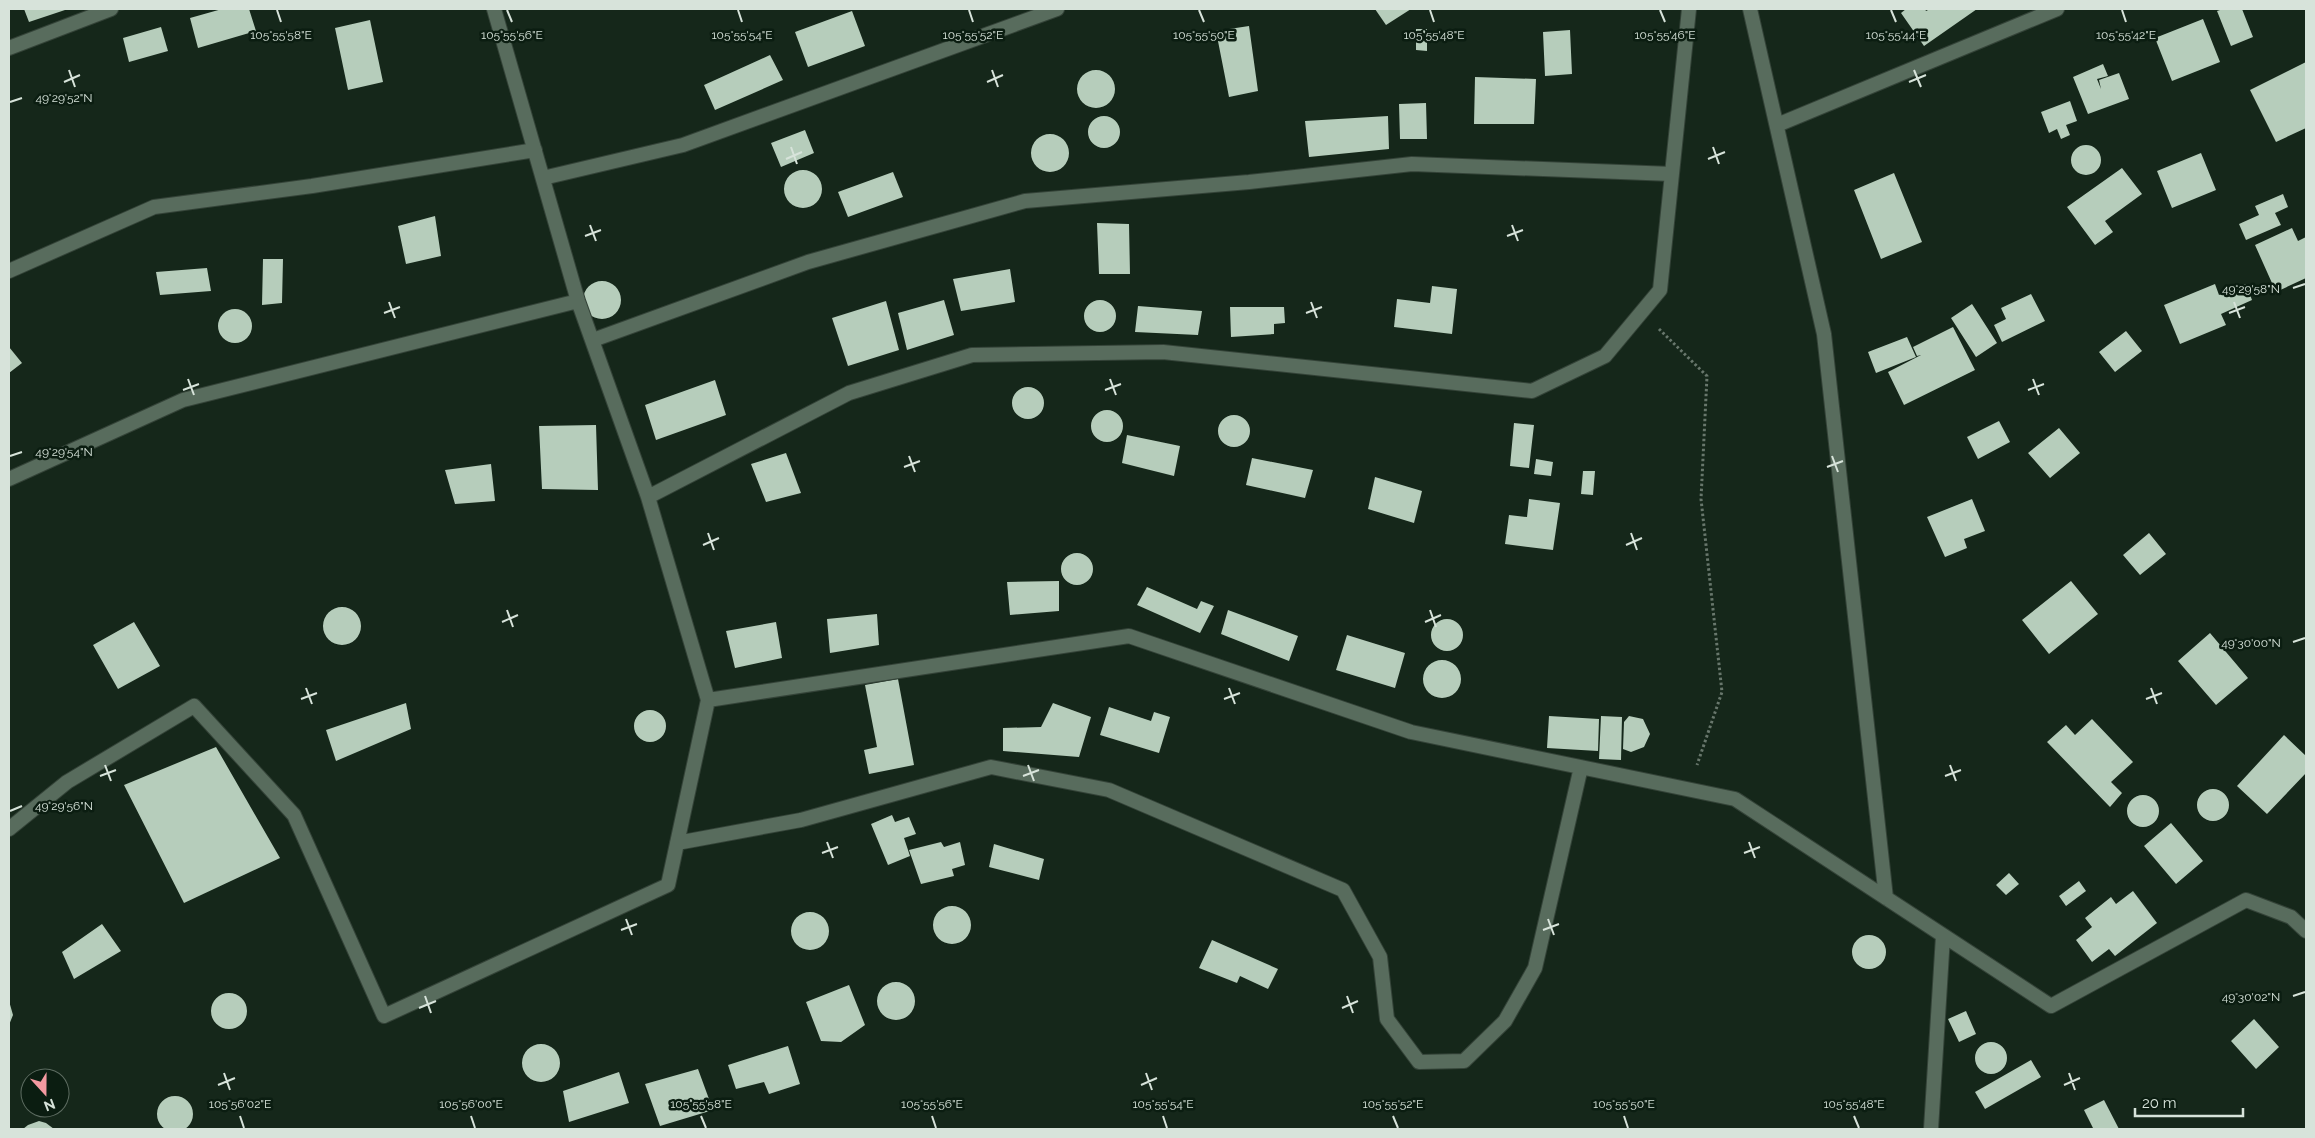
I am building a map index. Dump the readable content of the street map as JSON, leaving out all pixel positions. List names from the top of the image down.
{
  "scale_bar": "20 m",
  "north": "bottom",
  "coordinates": [
    "105°55'58\"E",
    "105°55'52\"E",
    "105°55'50\"E",
    "105°55'48\"E",
    "105°55'46\"E",
    "105°55'56\"E",
    "105°55'54\"E",
    "105°55'44\"E",
    "105°55'42\"E",
    "49°29'52\"N",
    "49°29'58\"N",
    "49°29'54\"N",
    "49°30'00\"N",
    "49°29'56\"N",
    "49°30'02\"N",
    "105°56'02\"E",
    "105°56'00\"E"
  ]
}
